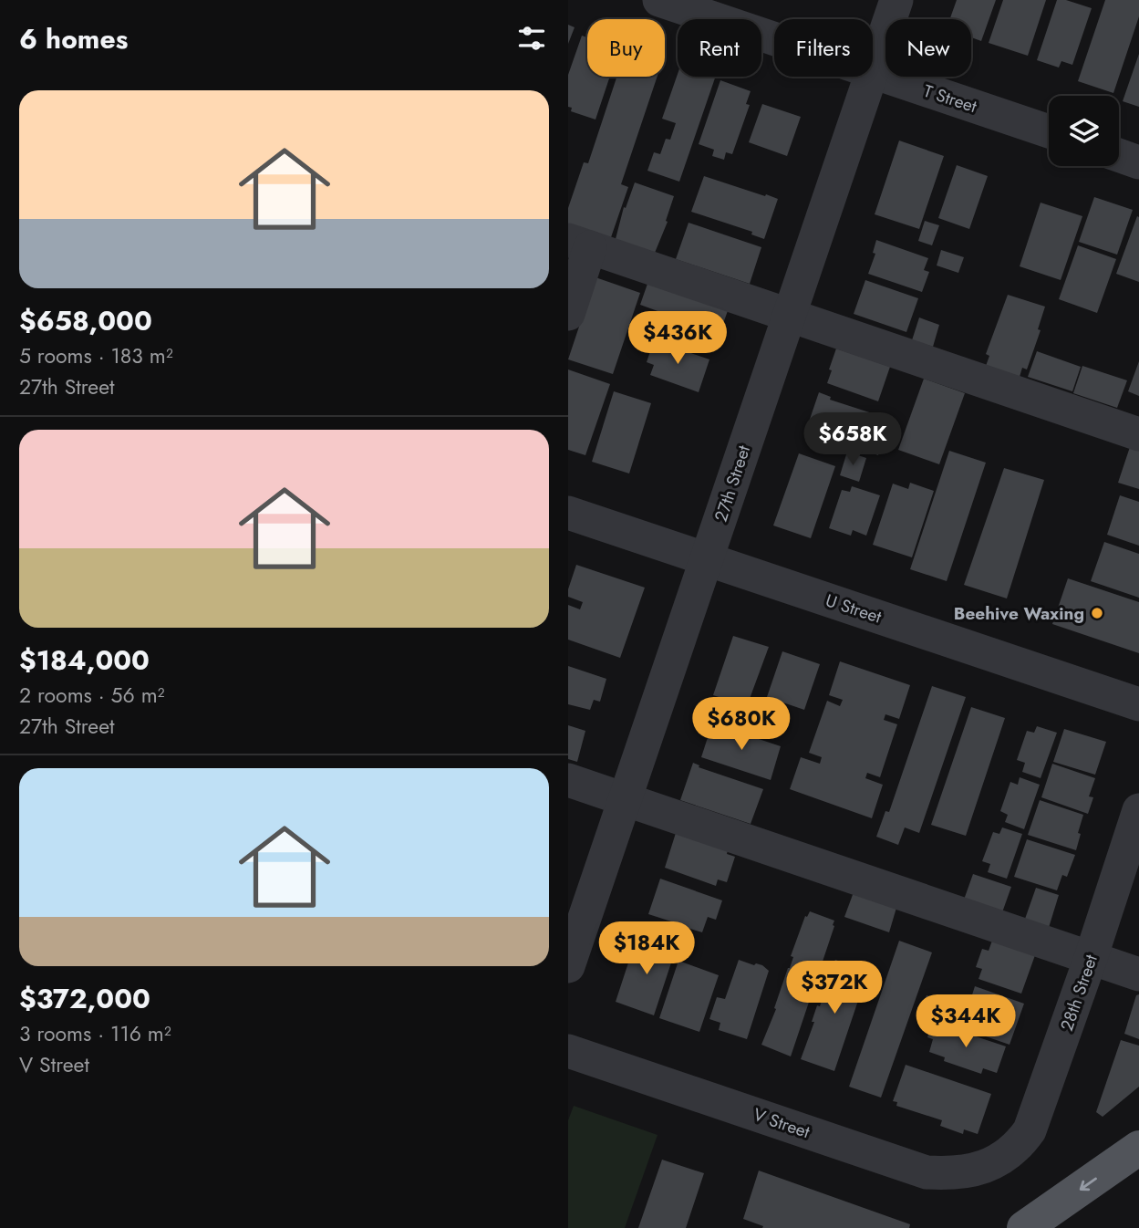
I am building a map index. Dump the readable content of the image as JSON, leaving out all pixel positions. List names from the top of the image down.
{
  "streets": {
    "street": [
      "T Street",
      "27th Street",
      "U Street",
      "28th Street",
      "V Street"
    ]
  },
  "crossings": [
    ["27th Street", "U Street"],
    ["28th Street", "V Street"]
  ],
  "places": ["Beehive Waxing"],
  "page": {
    "heading": "6 homes",
    "chip": [
      "Buy",
      "Rent",
      "Filters",
      "New"
    ],
    "list": [
      {
        "name": "$658,000",
        "note": "5 rooms · 183 m² · 27th Street"
      },
      {
        "name": "$184,000",
        "note": "2 rooms · 56 m² · 27th Street"
      },
      {
        "name": "$372,000",
        "note": "3 rooms · 116 m² · V Street"
      }
    ],
    "price": [
      "$436K",
      "$658K",
      "$680K",
      "$184K",
      "$372K",
      "$344K"
    ]
  }
}
